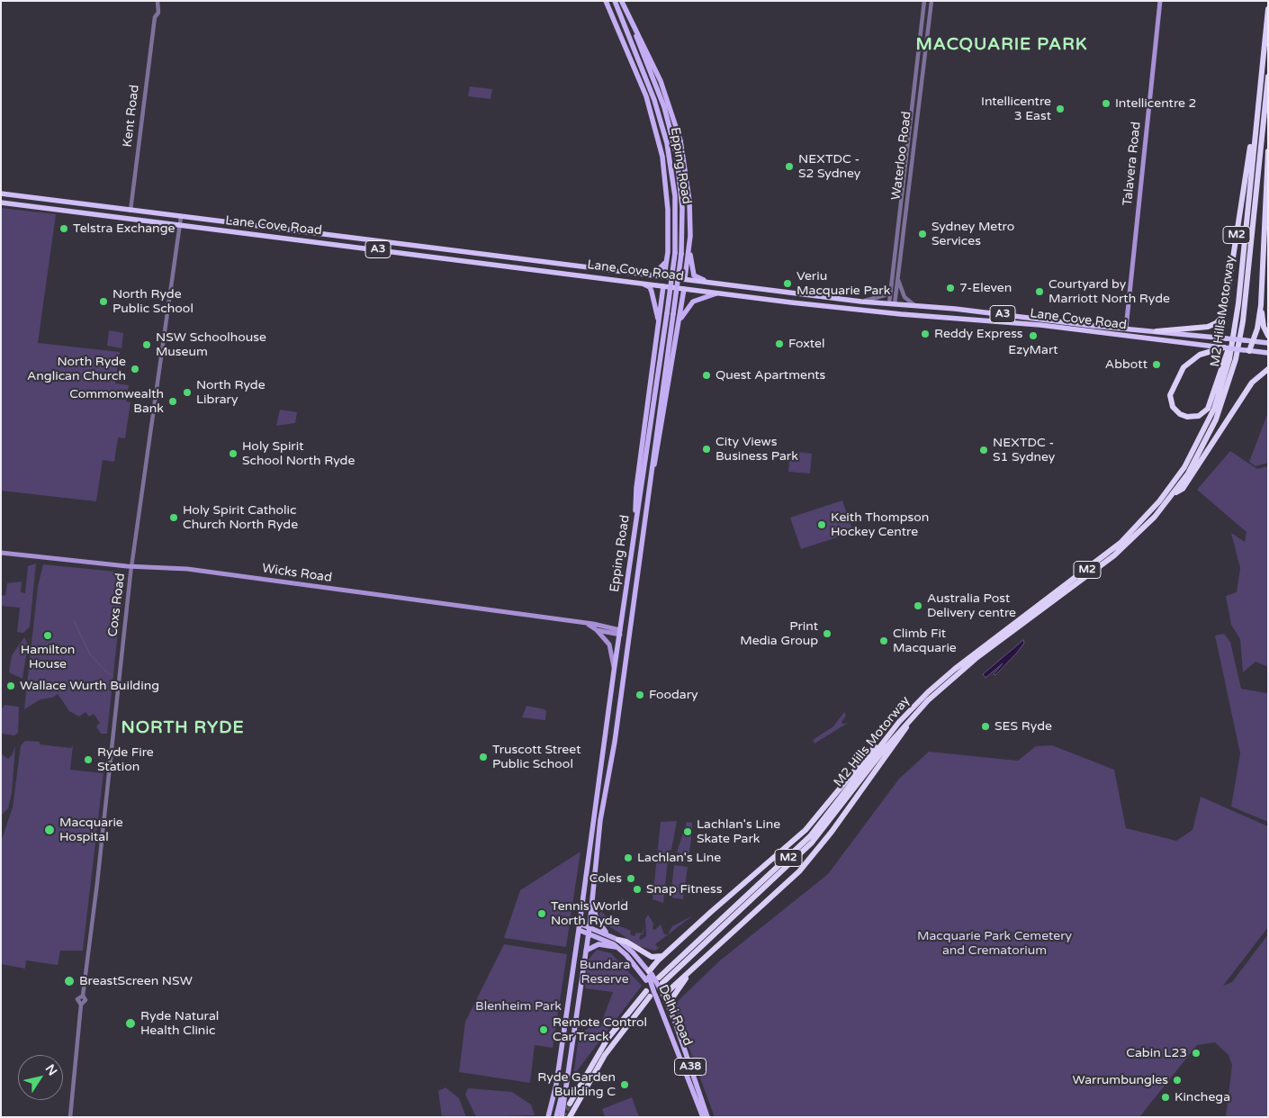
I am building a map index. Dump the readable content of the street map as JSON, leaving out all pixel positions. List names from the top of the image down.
{
  "streets": {
    "highway": [
      "Kent Road",
      "Waterloo Road",
      "Lane Cove Road",
      "M2",
      "A3",
      "M2 Hills Motorway"
    ],
    "main road": [
      "Talavera Road",
      "Epping Road",
      "Wicks Road",
      "Delhi Road",
      "A38"
    ],
    "street": ["Coxs Road"]
  },
  "crossings": [
    ["Kent Road", "Lane Cove Road"],
    ["Waterloo Road", "Lane Cove Road"],
    ["Talavera Road", "Lane Cove Road"],
    ["Epping Road", "Wicks Road"],
    ["Epping Road", "Delhi Road"],
    ["Lane Cove Road", "M2"],
    ["Lane Cove Road", "Coxs Road"],
    ["M2", "M2 Hills Motorway"],
    ["Wicks Road", "Coxs Road"]
  ],
  "districts": ["MACQUARIE PARK", "NORTH RYDE"],
  "parks": ["Macquarie Park Cemetery and Crematorium", "Bundara Reserve", "Blenheim Park"],
  "places": [
    "Intellicentre 2",
    "Intellicentre 3 East",
    "NEXTDC - S2 Sydney",
    "Telstra Exchange",
    "Sydney Metro Services",
    "Veriu Macquarie Park",
    "7-Eleven",
    "Courtyard by Marriott North Ryde",
    "North Ryde Public School",
    "Reddy Express",
    "EzyMart",
    "Foxtel",
    "NSW Schoolhouse Museum",
    "Abbott",
    "North Ryde Anglican Church",
    "Quest Apartments",
    "North Ryde Library",
    "Commonwealth Bank",
    "City Views Business Park",
    "NEXTDC - S1 Sydney",
    "Holy Spirit School North Ryde",
    "Holy Spirit Catholic Church North Ryde",
    "Keith Thompson Hockey Centre",
    "Australia Post Delivery centre",
    "Print Media Group",
    "Hamilton House",
    "Climb Fit Macquarie",
    "Wallace Wurth Building",
    "Foodary",
    "SES Ryde",
    "Truscott Street Public School",
    "Ryde Fire Station",
    "Macquarie Hospital",
    "Lachlan's Line Skate Park",
    "Lachlan's Line",
    "Coles",
    "Snap Fitness",
    "Tennis World North Ryde",
    "BreastScreen NSW",
    "Ryde Natural Health Clinic",
    "Remote Control Car Track",
    "Cabin L23",
    "Warrumbungles",
    "Ryde Garden Building C",
    "Kinchega"
  ],
  "north": "top right"
}
